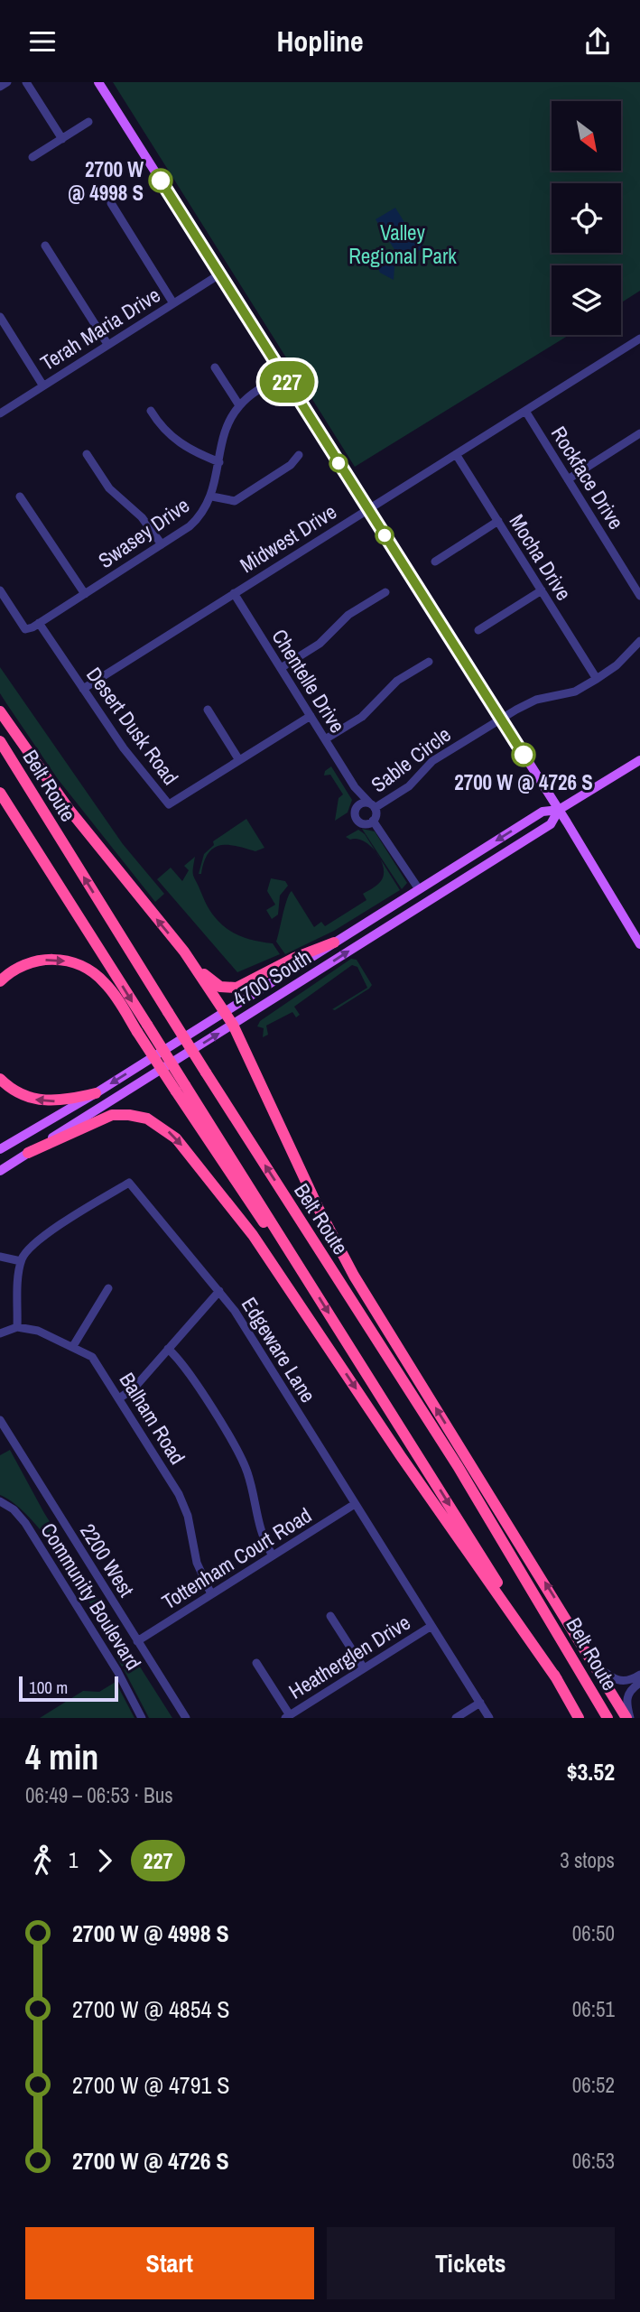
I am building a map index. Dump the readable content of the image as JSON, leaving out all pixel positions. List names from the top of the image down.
{
  "streets": {
    "highway": ["Belt Route"],
    "main road": ["4700 South"],
    "street": [
      "Terah Maria Drive",
      "Rockface Drive",
      "Swasey Drive",
      "Midwest Drive",
      "Mocha Drive",
      "Chentelle Drive",
      "Desert Dusk Road",
      "Sable Circle",
      "Edgeware Lane",
      "Balham Road",
      "Tottenham Court Road",
      "2200 West",
      "Community Boulevard",
      "Heatherglen Drive"
    ]
  },
  "crossings": [
    ["Rockface Drive", "Midwest Drive"],
    ["Swasey Drive", "Desert Dusk Road"],
    ["Midwest Drive", "Mocha Drive"],
    ["Midwest Drive", "Chentelle Drive"],
    ["Midwest Drive", "Desert Dusk Road"],
    ["Mocha Drive", "Sable Circle"],
    ["Chentelle Drive", "Desert Dusk Road"],
    ["Chentelle Drive", "Sable Circle"],
    ["Edgeware Lane", "Tottenham Court Road"],
    ["Edgeware Lane", "Heatherglen Drive"],
    ["Balham Road", "Tottenham Court Road"],
    ["Tottenham Court Road", "2200 West"]
  ],
  "parks": ["Valley Regional Park"],
  "places": ["2700 W @ 4998 S", "2700 W @ 4726 S"],
  "lines": ["bus line 227"],
  "scale_bar": "100 m",
  "north": "bottom right",
  "page": {
    "header": "Hopline",
    "on_map": "227",
    "scale": "100 m",
    "heading": ["4 min", "06:49 – 06:53 · Bus", "$3.52"],
    "legs": ["1", "227", "3 stops"],
    "list": [
      {
        "name": "2700 W @ 4998 S",
        "value": "06:50"
      },
      {
        "name": "2700 W @ 4854 S",
        "value": "06:51"
      },
      {
        "name": "2700 W @ 4791 S",
        "value": "06:52"
      },
      {
        "name": "2700 W @ 4726 S",
        "value": "06:53"
      }
    ],
    "buttons": ["Start", "Tickets"]
  }
}
